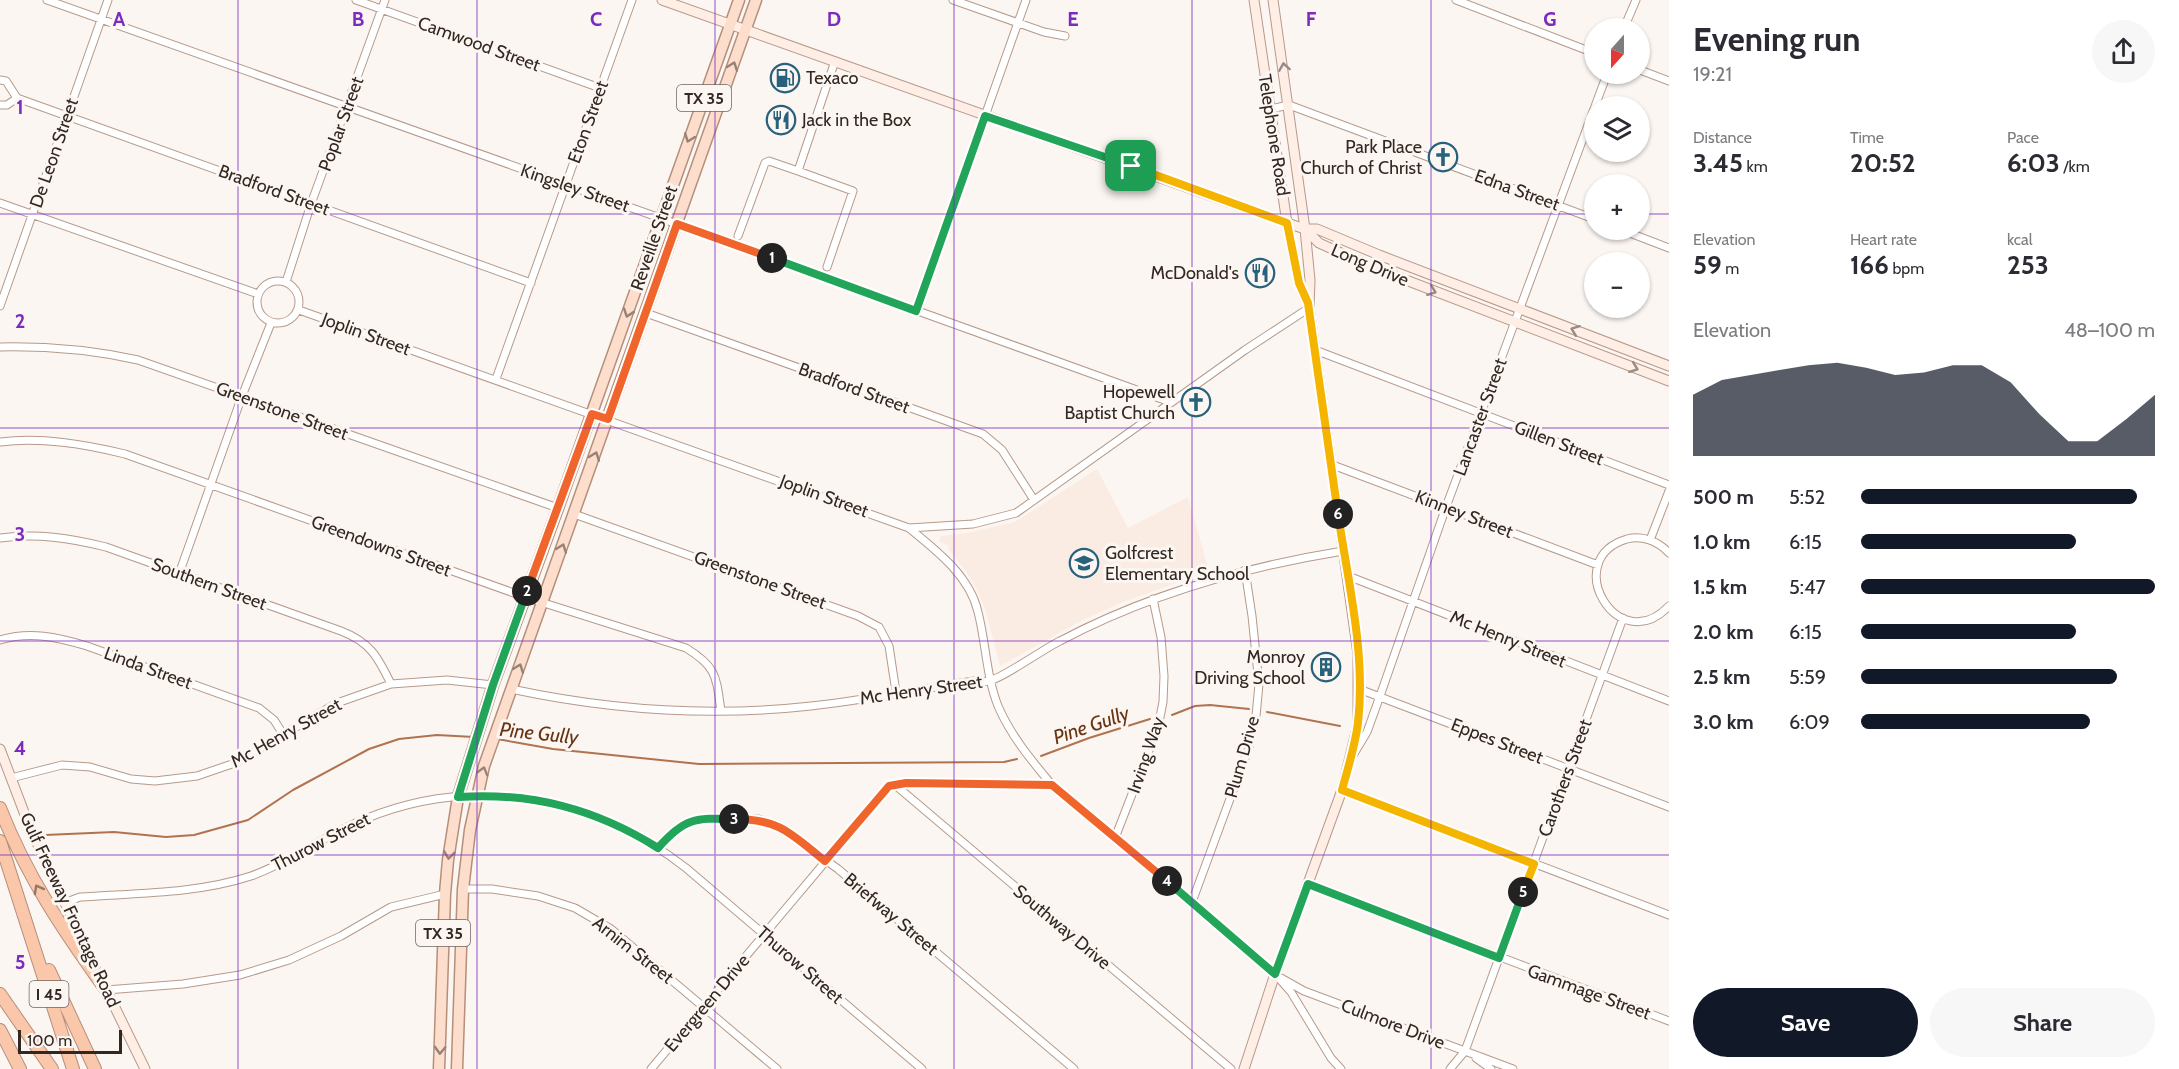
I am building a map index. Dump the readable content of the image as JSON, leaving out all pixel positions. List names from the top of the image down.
{
  "streets": {
    "highway": ["I 45"],
    "main road": [
      "TX 35",
      "Telephone Road",
      "Reveille Street",
      "Long Drive",
      "Gulf Freeway Frontage Road"
    ],
    "street": [
      "Camwood Street",
      "Eton Street",
      "Poplar Street",
      "De Leon Street",
      "Kingsley Street",
      "Bradford Street",
      "Edna Street",
      "Joplin Street",
      "Greenstone Street",
      "Lancaster Street",
      "Gillen Street",
      "Kinney Street",
      "Greendowns Street",
      "Southern Street",
      "Mc Henry Street",
      "Linda Street",
      "Eppes Street",
      "Irving Way",
      "Plum Drive",
      "Carothers Street",
      "Thurow Street",
      "Briefway Street",
      "Southway Drive",
      "Arnim Street",
      "Gammage Street",
      "Evergreen Drive",
      "Culmore Drive"
    ]
  },
  "crossings": [
    ["Camwood Street", "Eton Street"],
    ["Camwood Street", "Poplar Street"],
    ["Eton Street", "Kingsley Street"],
    ["Eton Street", "Bradford Street"],
    ["Eton Street", "Joplin Street"],
    ["Poplar Street", "Kingsley Street"],
    ["Poplar Street", "Bradford Street"],
    ["Poplar Street", "Joplin Street"],
    ["Telephone Road", "Edna Street"],
    ["Telephone Road", "Long Drive"],
    ["Telephone Road", "Joplin Street"],
    ["Telephone Road", "Lancaster Street"],
    ["Telephone Road", "Gillen Street"],
    ["Telephone Road", "Kinney Street"],
    ["Telephone Road", "Mc Henry Street"],
    ["Telephone Road", "Eppes Street"],
    ["Telephone Road", "Gammage Street"],
    ["Telephone Road", "Culmore Drive"],
    ["De Leon Street", "Kingsley Street"],
    ["De Leon Street", "Bradford Street"],
    ["Kingsley Street", "Reveille Street"],
    ["Kingsley Street", "Joplin Street"],
    ["Bradford Street", "Reveille Street"],
    ["Bradford Street", "Joplin Street"],
    ["Edna Street", "Lancaster Street"],
    ["Reveille Street", "Joplin Street"],
    ["Reveille Street", "Greenstone Street"],
    ["Reveille Street", "Greendowns Street"],
    ["Reveille Street", "Mc Henry Street"],
    ["Reveille Street", "Thurow Street"],
    ["Reveille Street", "Arnim Street"],
    ["Long Drive", "Lancaster Street"],
    ["Greenstone Street", "Mc Henry Street"],
    ["Lancaster Street", "Gillen Street"],
    ["Lancaster Street", "Kinney Street"],
    ["Lancaster Street", "Mc Henry Street"],
    ["Lancaster Street", "Eppes Street"],
    ["Greendowns Street", "Mc Henry Street"],
    ["Southern Street", "Mc Henry Street"],
    ["Mc Henry Street", "Linda Street"],
    ["Mc Henry Street", "Irving Way"],
    ["Mc Henry Street", "Plum Drive"],
    ["Mc Henry Street", "Carothers Street"],
    ["Mc Henry Street", "Gulf Freeway Frontage Road"],
    ["Eppes Street", "Carothers Street"],
    ["Carothers Street", "Gammage Street"],
    ["Carothers Street", "Culmore Drive"],
    ["Thurow Street", "Gulf Freeway Frontage Road"],
    ["Thurow Street", "Briefway Street"],
    ["Thurow Street", "Evergreen Drive"],
    ["Briefway Street", "Evergreen Drive"],
    ["Southway Drive", "Evergreen Drive"],
    ["Arnim Street", "Evergreen Drive"]
  ],
  "water": ["Pine Gully"],
  "places": {
    "fuel station": ["Texaco"],
    "restaurant": ["Jack in the Box", "McDonald's"],
    "church": ["Park Place Church of Christ", "Hopewell Baptist Church"],
    "school or university": ["Golfcrest Elementary School"],
    "building": ["Monroy Driving School"]
  },
  "scale_bar": "100 m",
  "north": "bottom",
  "page": {
    "heading": ["Evening run", "19:21"],
    "map_buttons": ["+", "−"],
    "stats": [
      ["Distance", "3.45 km"],
      ["Time", "20:52"],
      ["Pace", "6:03 /km"],
      ["Elevation", "59 m"],
      ["Heart rate", "166 bpm"],
      ["kcal", "253"]
    ],
    "pins": [
      "1",
      "6",
      "2",
      "3",
      "4",
      "5"
    ],
    "chart": ["Elevation", "48–100 m"],
    "list": [
      {
        "name": "500 m",
        "note": "5:52"
      },
      {
        "name": "1.0 km",
        "note": "6:15"
      },
      {
        "name": "1.5 km",
        "note": "5:47"
      },
      {
        "name": "2.0 km",
        "note": "6:15"
      },
      {
        "name": "2.5 km",
        "note": "5:59"
      },
      {
        "name": "3.0 km",
        "note": "6:09"
      }
    ],
    "buttons": ["Save", "Share"],
    "scale": "100 m"
  },
  "grid": {
    "columns": [
      "A",
      "B",
      "C",
      "D",
      "E",
      "F",
      "G"
    ],
    "rows": [
      "1",
      "2",
      "3",
      "4",
      "5"
    ]
  }
}
